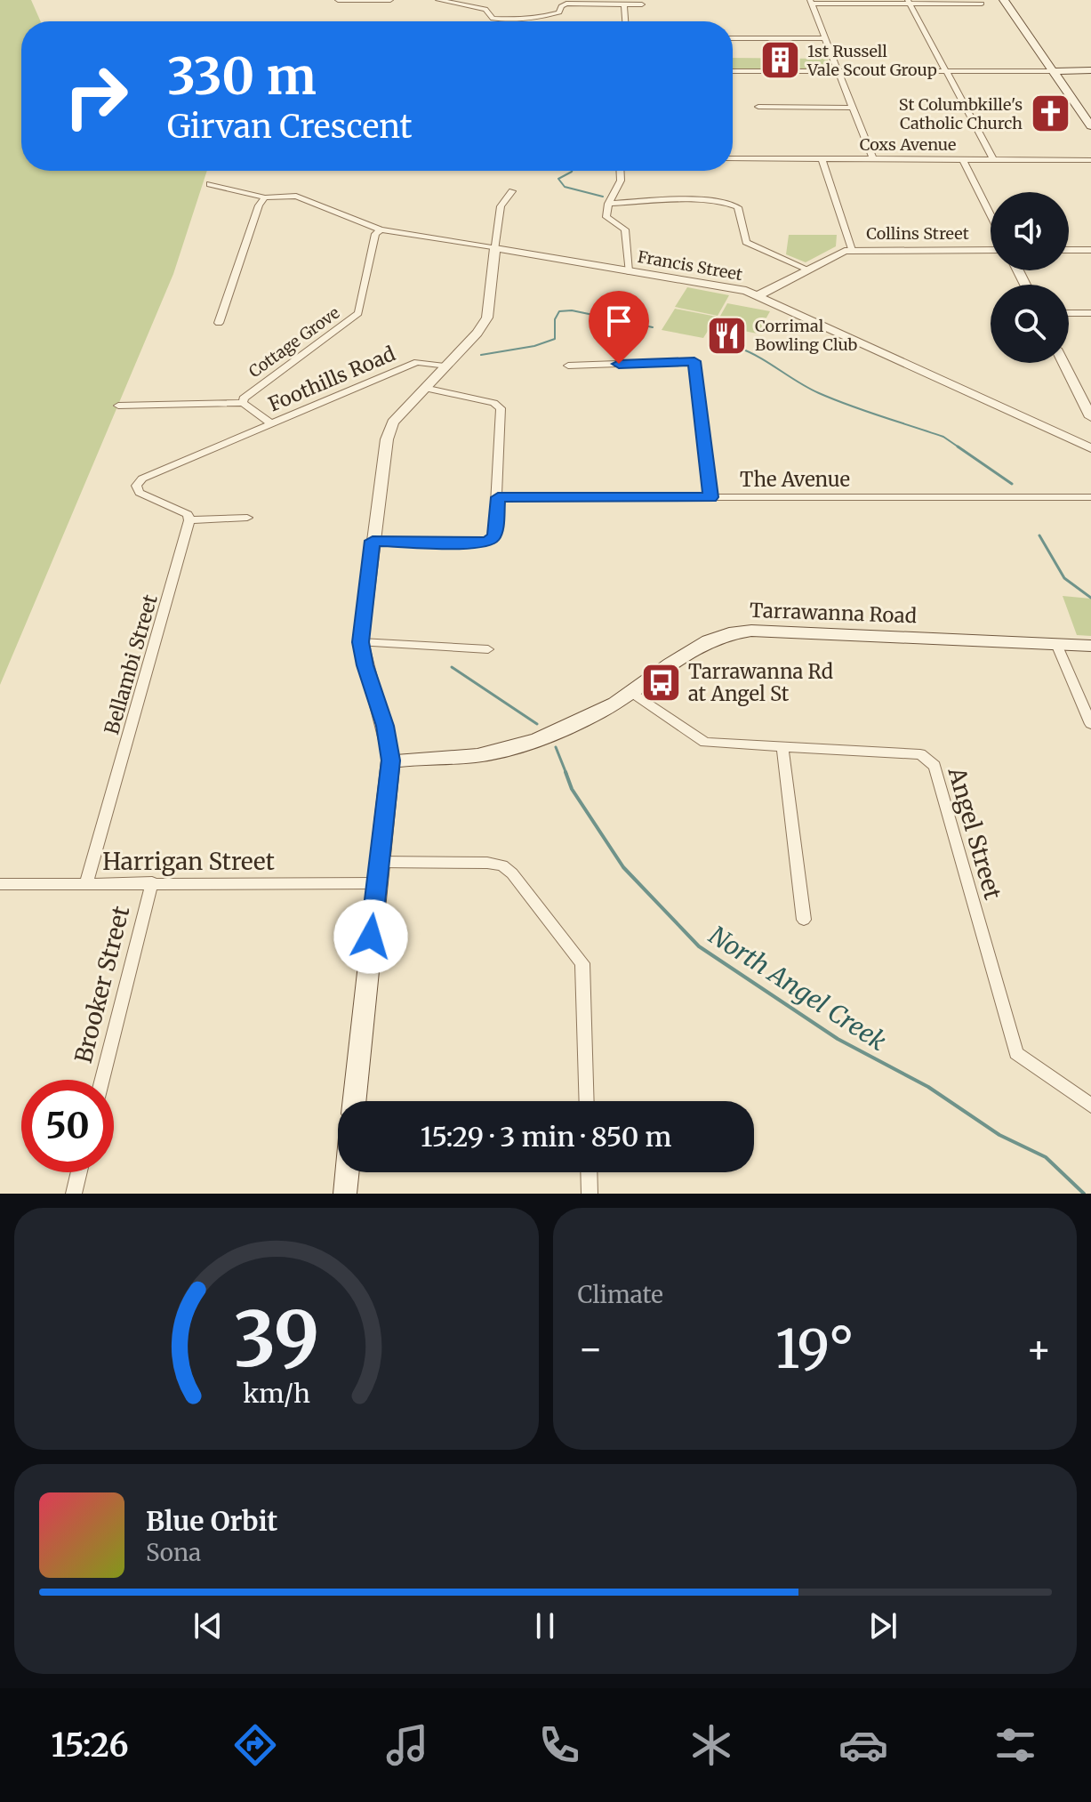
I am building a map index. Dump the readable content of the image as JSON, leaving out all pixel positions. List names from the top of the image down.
{
  "streets": {
    "main road": ["Tarrawanna Road"],
    "street": [
      "Coxs Avenue",
      "Collins Street",
      "Francis Street",
      "Cottage Grove",
      "Foothills Road",
      "The Avenue",
      "Bellambi Street",
      "Angel Street",
      "Harrigan Street",
      "Brooker Street"
    ]
  },
  "crossings": [
    ["Collins Street", "Francis Street"],
    ["Francis Street", "Cottage Grove"],
    ["Cottage Grove", "Foothills Road"],
    ["Foothills Road", "Bellambi Street"],
    ["Tarrawanna Road", "Angel Street"],
    ["Bellambi Street", "Harrigan Street"],
    ["Harrigan Street", "Brooker Street"]
  ],
  "water": ["North Angel Creek"],
  "places": {
    "building": ["1st Russell Vale Scout Group"],
    "church": ["St Columbkille's Catholic Church"],
    "restaurant": ["Corrimal Bowling Club"],
    "bus stop": ["Tarrawanna Rd at Angel St"]
  },
  "page": {
    "turn": ["330 m", "Girvan Crescent"],
    "limit": "50",
    "trip": "15:29 · 3 min · 850 m",
    "tile": "Climate",
    "heat": ["−", "19°", "+"],
    "song": ["Blue Orbit", "Sona"],
    "tabs": "15:26",
    "gauge": ["39", "km/h"]
  }
}
